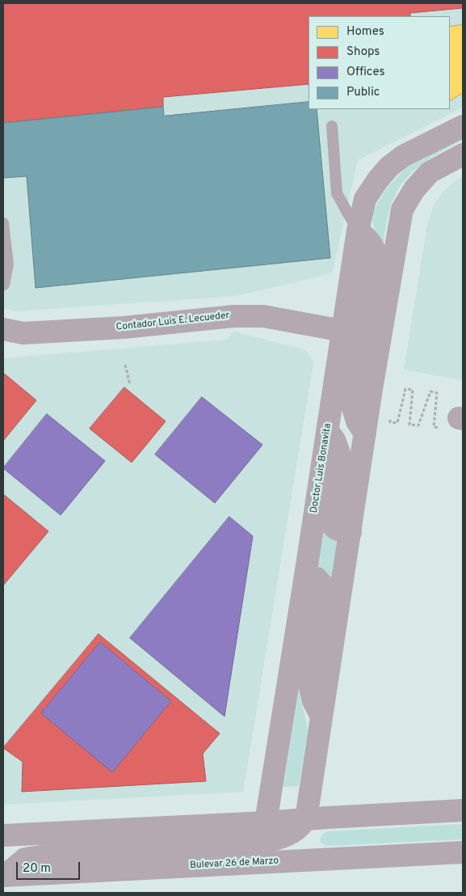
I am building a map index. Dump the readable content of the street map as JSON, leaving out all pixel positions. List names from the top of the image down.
{
  "streets": {
    "street": ["Contador Luis E. Lecueder", "Doctor Luis Bonavita", "Bulevar 26 de Marzo"]
  },
  "crossings": [
    ["Contador Luis E. Lecueder", "Doctor Luis Bonavita"],
    ["Doctor Luis Bonavita", "Bulevar 26 de Marzo"]
  ],
  "legend": [
    "Homes",
    "Shops",
    "Offices",
    "Public"
  ],
  "scale_bar": "20 m"
}
